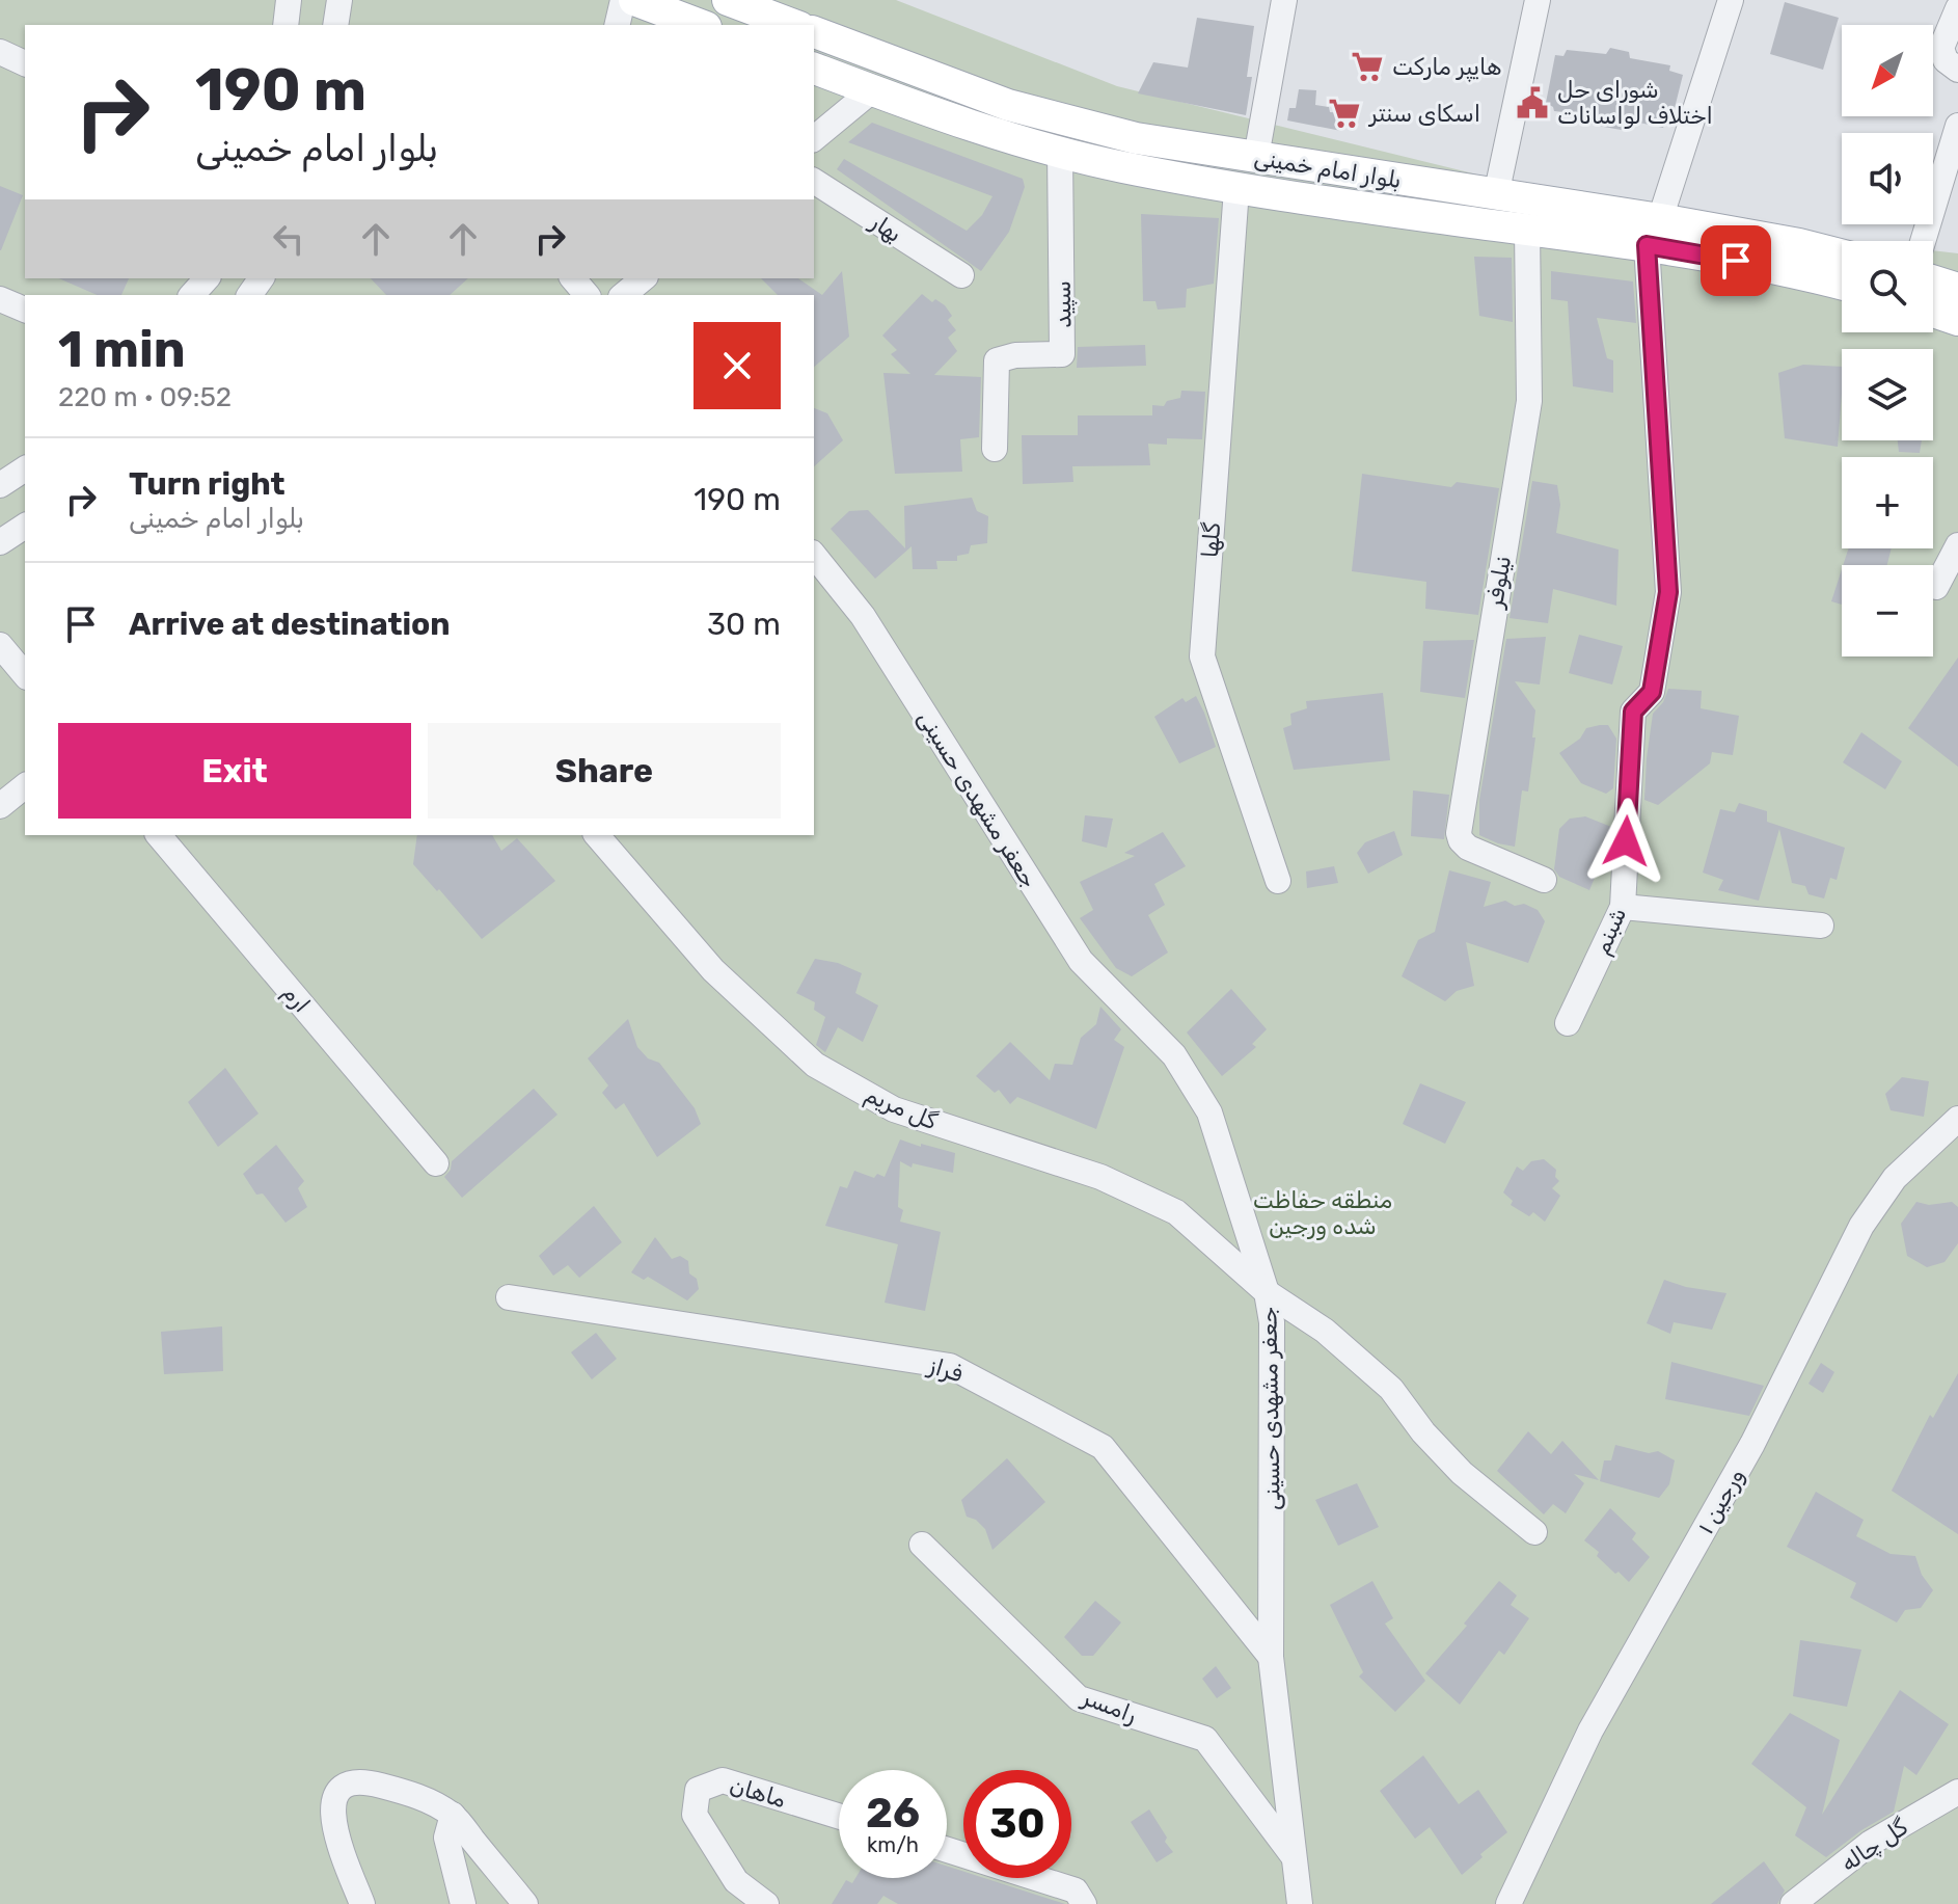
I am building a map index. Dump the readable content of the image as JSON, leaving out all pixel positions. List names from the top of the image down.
{
  "streets": {
    "main road": ["بلوار امام خمینی"],
    "street": [
      "بهار",
      "سپید",
      "گلها",
      "نیلوفر",
      "جعفر مشهدی حسینی",
      "شبنم",
      "ارم",
      "گل مریم",
      "فراز",
      "ورجین ۱",
      "رامسر",
      "ماهان",
      "گل چاله"
    ]
  },
  "crossings": [
    ["بلوار امام خمینی", "سپید"],
    ["بلوار امام خمینی", "گلها"],
    ["بلوار امام خمینی", "نیلوفر"],
    ["بلوار امام خمینی", "شبنم"],
    ["جعفر مشهدی حسینی", "گل مریم"],
    ["جعفر مشهدی حسینی", "فراز"],
    ["جعفر مشهدی حسینی", "رامسر"]
  ],
  "parks": ["منطقه حفاظت شده ورجین"],
  "places": {
    "supermarket": ["هایپر مارکت", "اسکای سنتر"],
    "public building": ["شورای حل اختلاف لواسانات"]
  },
  "north": "bottom left",
  "page": {
    "map_buttons": ["+", "−"],
    "turn": ["190 m", "بلوار امام خمینی"],
    "heading": ["1 min", "220 m · 09:52"],
    "list": [
      {
        "name": "Turn right",
        "note": "بلوار امام خمینی",
        "value": "190 m"
      },
      {
        "name": "Arrive at destination",
        "value": "30 m"
      }
    ],
    "buttons": ["Exit", "Share"],
    "speed": "26 km/h",
    "limit": "30"
  }
}
